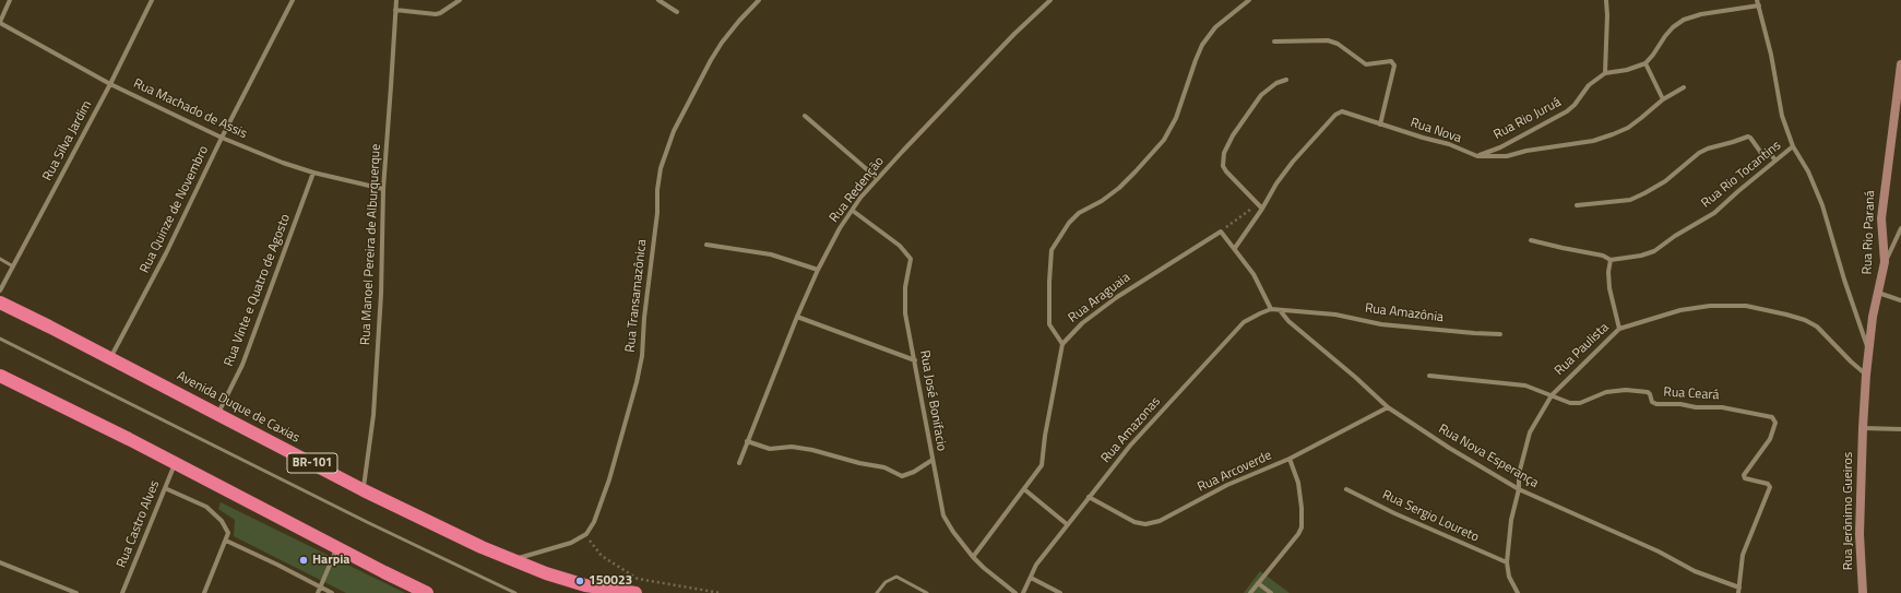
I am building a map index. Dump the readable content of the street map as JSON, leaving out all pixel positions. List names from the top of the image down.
{
  "streets": {
    "highway": ["Avenida Duque de Caxias", "BR-101"],
    "street": [
      "Rua Machado de Assis",
      "Rua Rio Juruá",
      "Rua Nova",
      "Rua Silva Jardim",
      "Rua Rio Tocantins",
      "Rua Redenção",
      "Rua Quinze de Novembro",
      "Rua Rio Paraná",
      "Rua Manoel Pereira de Alburquerque",
      "Rua Vinte e Quatro de Agosto",
      "Rua Transamazônica",
      "Rua Araguaia",
      "Rua Amazônia",
      "Rua Paulista",
      "Rua Ceará",
      "Rua José Bonifacio",
      "Rua Amazonas",
      "Rua Nova Esperança",
      "Rua Arcoverde",
      "Rua Jerônimo Gueiros",
      "Rua Sergio Loureto",
      "Rua Castro Alves"
    ]
  },
  "crossings": [
    ["Rua Machado de Assis", "Rua Silva Jardim"],
    ["Rua Machado de Assis", "Rua Quinze de Novembro"],
    ["Rua Machado de Assis", "Rua Manoel Pereira de Alburquerque"],
    ["Rua Machado de Assis", "Rua Vinte e Quatro de Agosto"],
    ["Rua Rio Juruá", "Rua Nova"],
    ["Rua Redenção", "Rua José Bonifacio"],
    ["Rua Quinze de Novembro", "Avenida Duque de Caxias"],
    ["Rua Rio Paraná", "Rua Paulista"],
    ["Rua Rio Paraná", "Rua Jerônimo Gueiros"],
    ["Rua Manoel Pereira de Alburquerque", "Avenida Duque de Caxias"],
    ["Rua Vinte e Quatro de Agosto", "Avenida Duque de Caxias"],
    ["Rua Amazônia", "Rua Nova Esperança"],
    ["Rua Paulista", "Rua Ceará"],
    ["Rua Paulista", "Rua Nova Esperança"],
    ["Rua Paulista", "Rua Sergio Loureto"],
    ["Rua Ceará", "Rua Nova Esperança"],
    ["Rua Amazonas", "Rua Arcoverde"],
    ["Rua Nova Esperança", "Rua Arcoverde"]
  ],
  "places": ["Harpia", "150023"]
}
